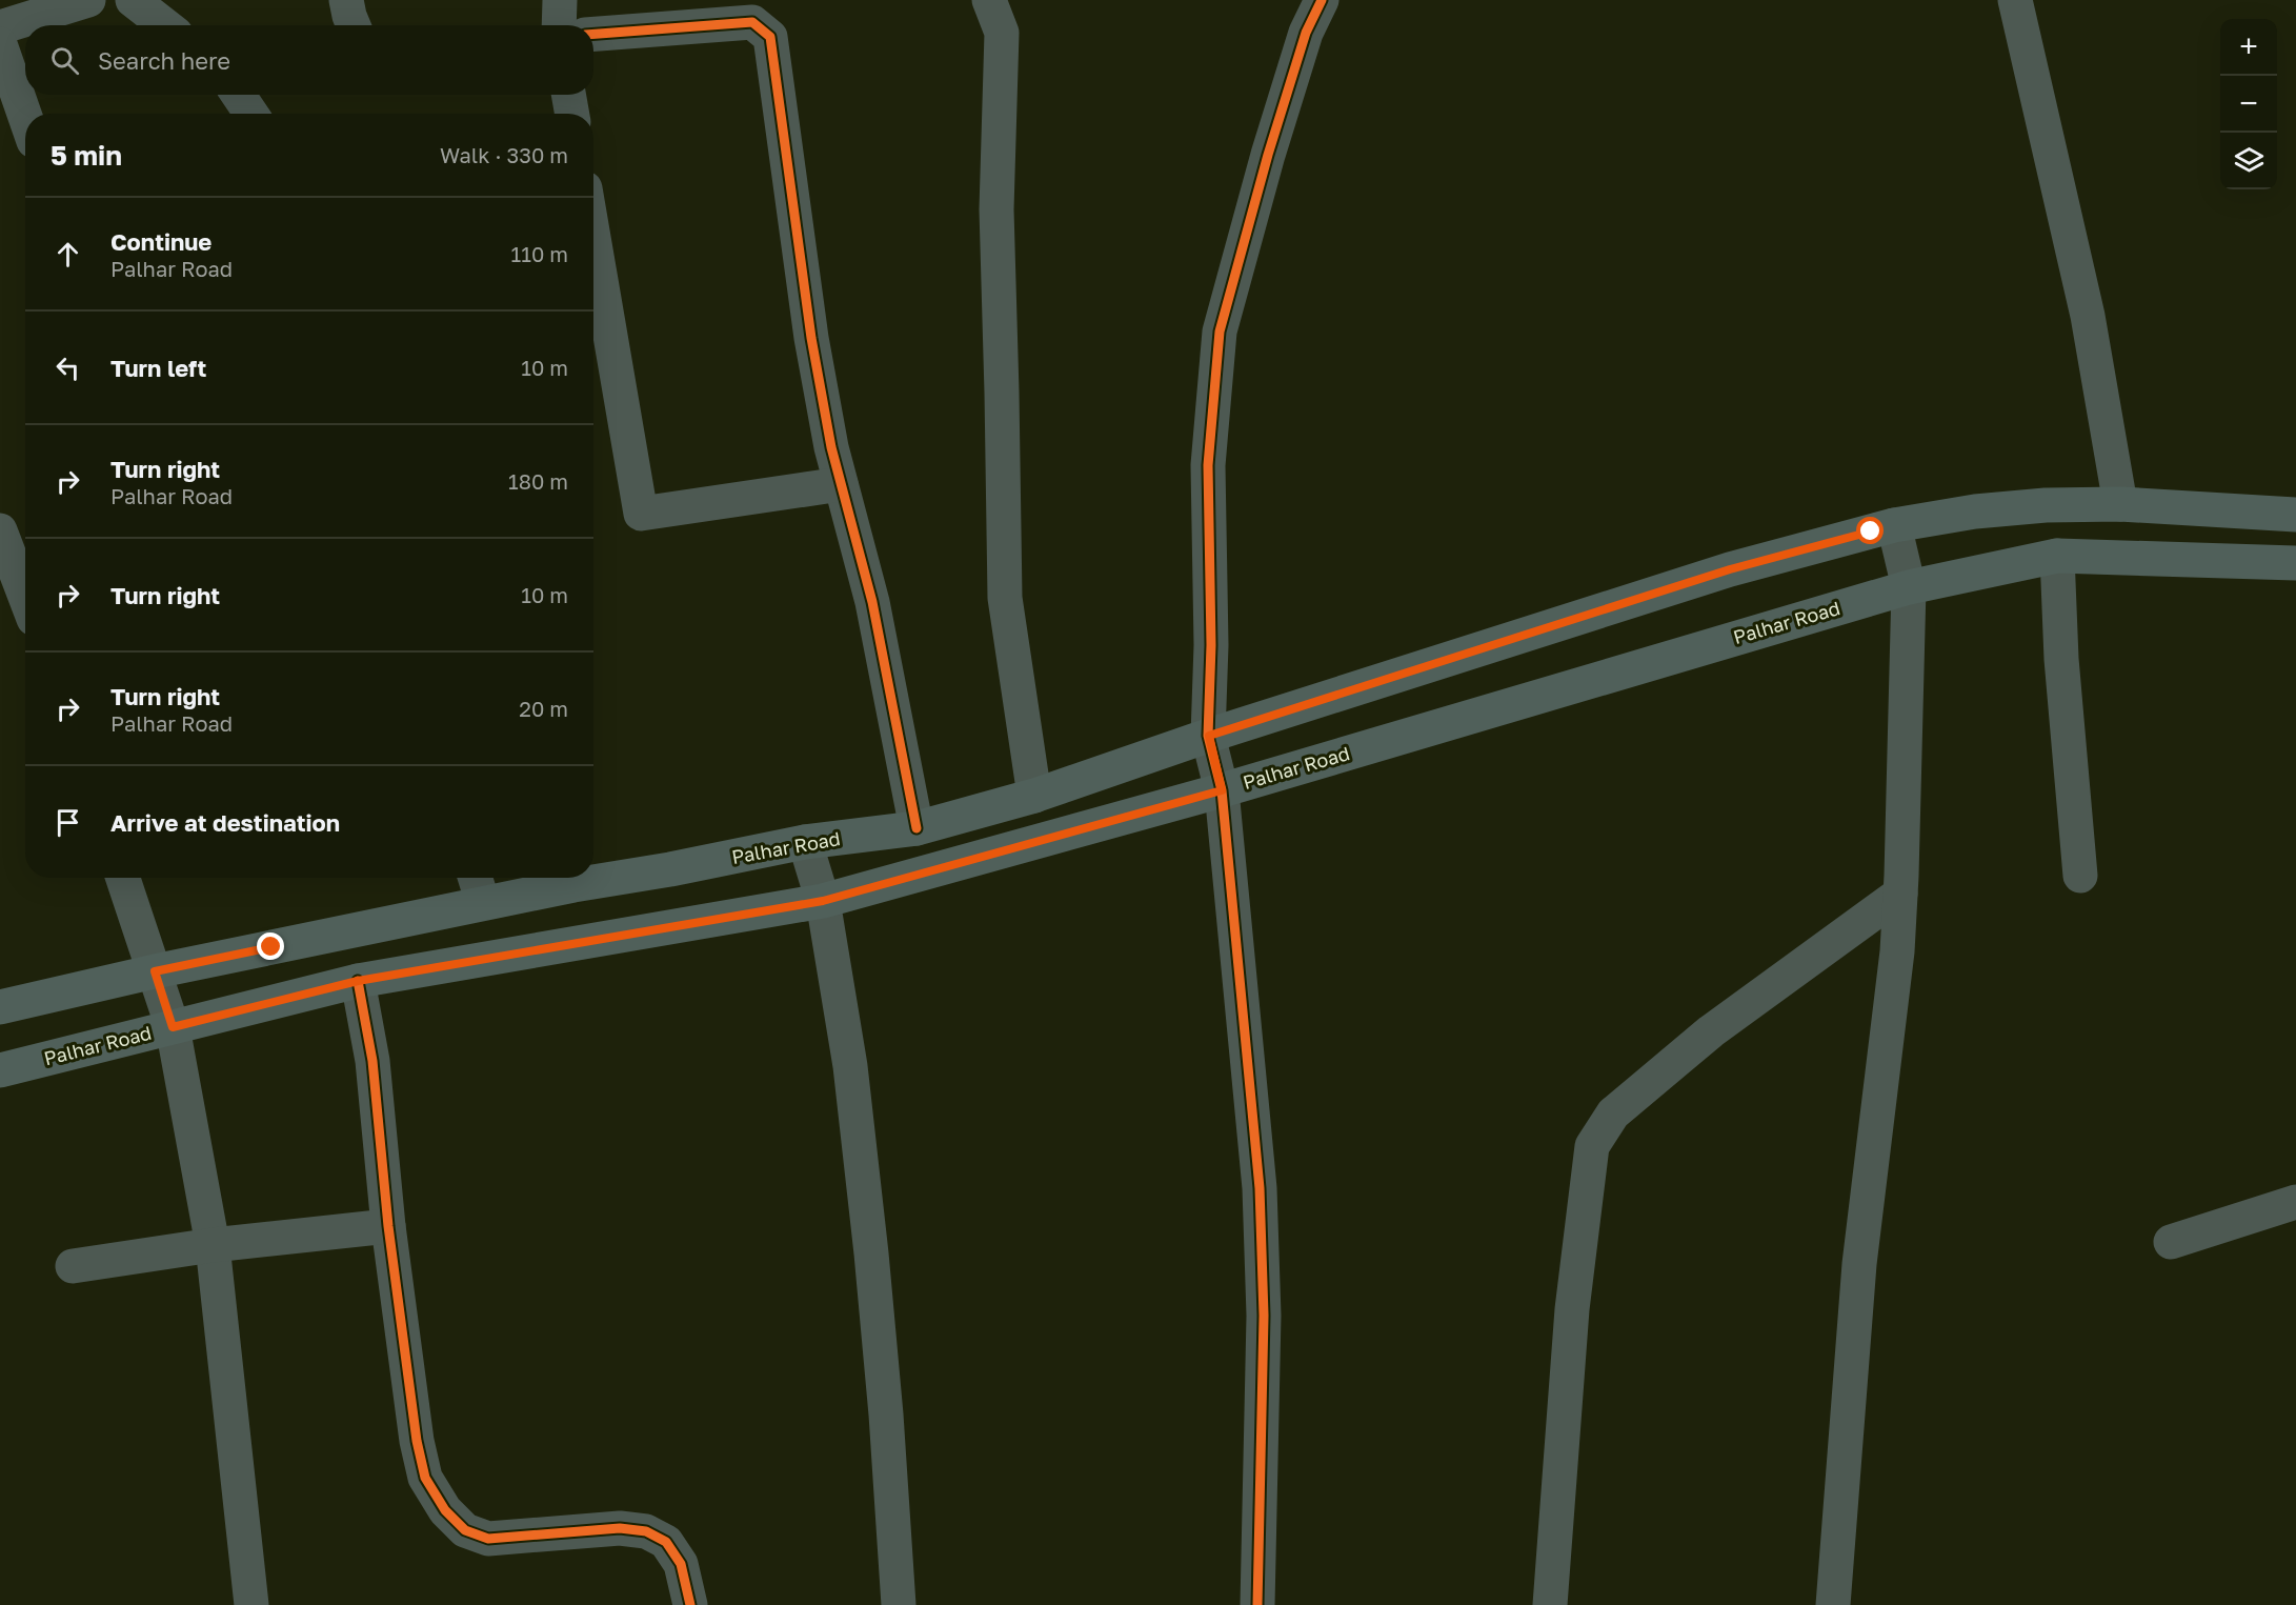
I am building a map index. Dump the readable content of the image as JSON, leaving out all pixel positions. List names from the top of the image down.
{
  "streets": {
    "main road": ["Palhar Road"]
  },
  "page": {
    "map_buttons": ["+", "−"],
    "search": "Search here",
    "heading": ["5 min", "Walk · 330 m"],
    "list": [
      ["Continue", "Palhar Road", "110 m"],
      ["Turn left", "10 m"],
      ["Turn right", "Palhar Road", "180 m"],
      ["Turn right", "10 m"],
      ["Turn right", "Palhar Road", "20 m"],
      "Arrive at destination"
    ]
  }
}
